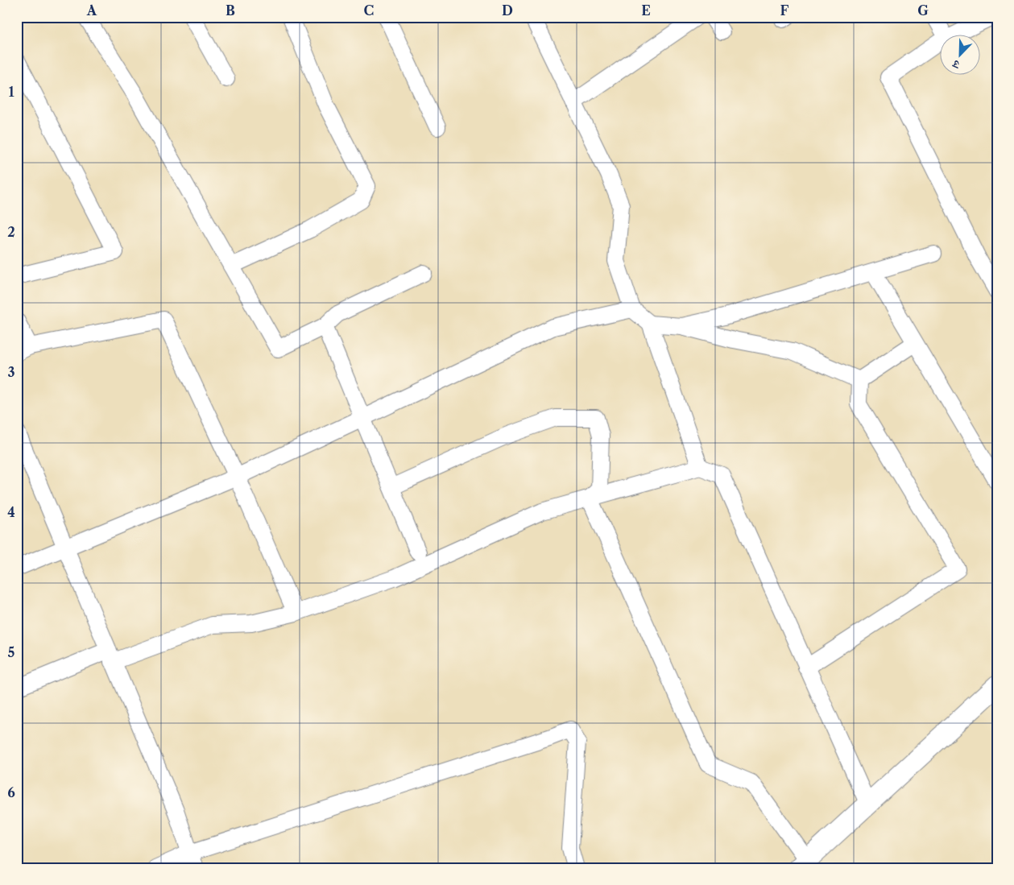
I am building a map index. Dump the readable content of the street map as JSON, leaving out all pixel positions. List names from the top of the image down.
{
  "north": "bottom left",
  "grid": {
    "columns": [
      "A",
      "B",
      "C",
      "D",
      "E",
      "F",
      "G"
    ],
    "rows": [
      "1",
      "2",
      "3",
      "4",
      "5",
      "6"
    ]
  }
}
